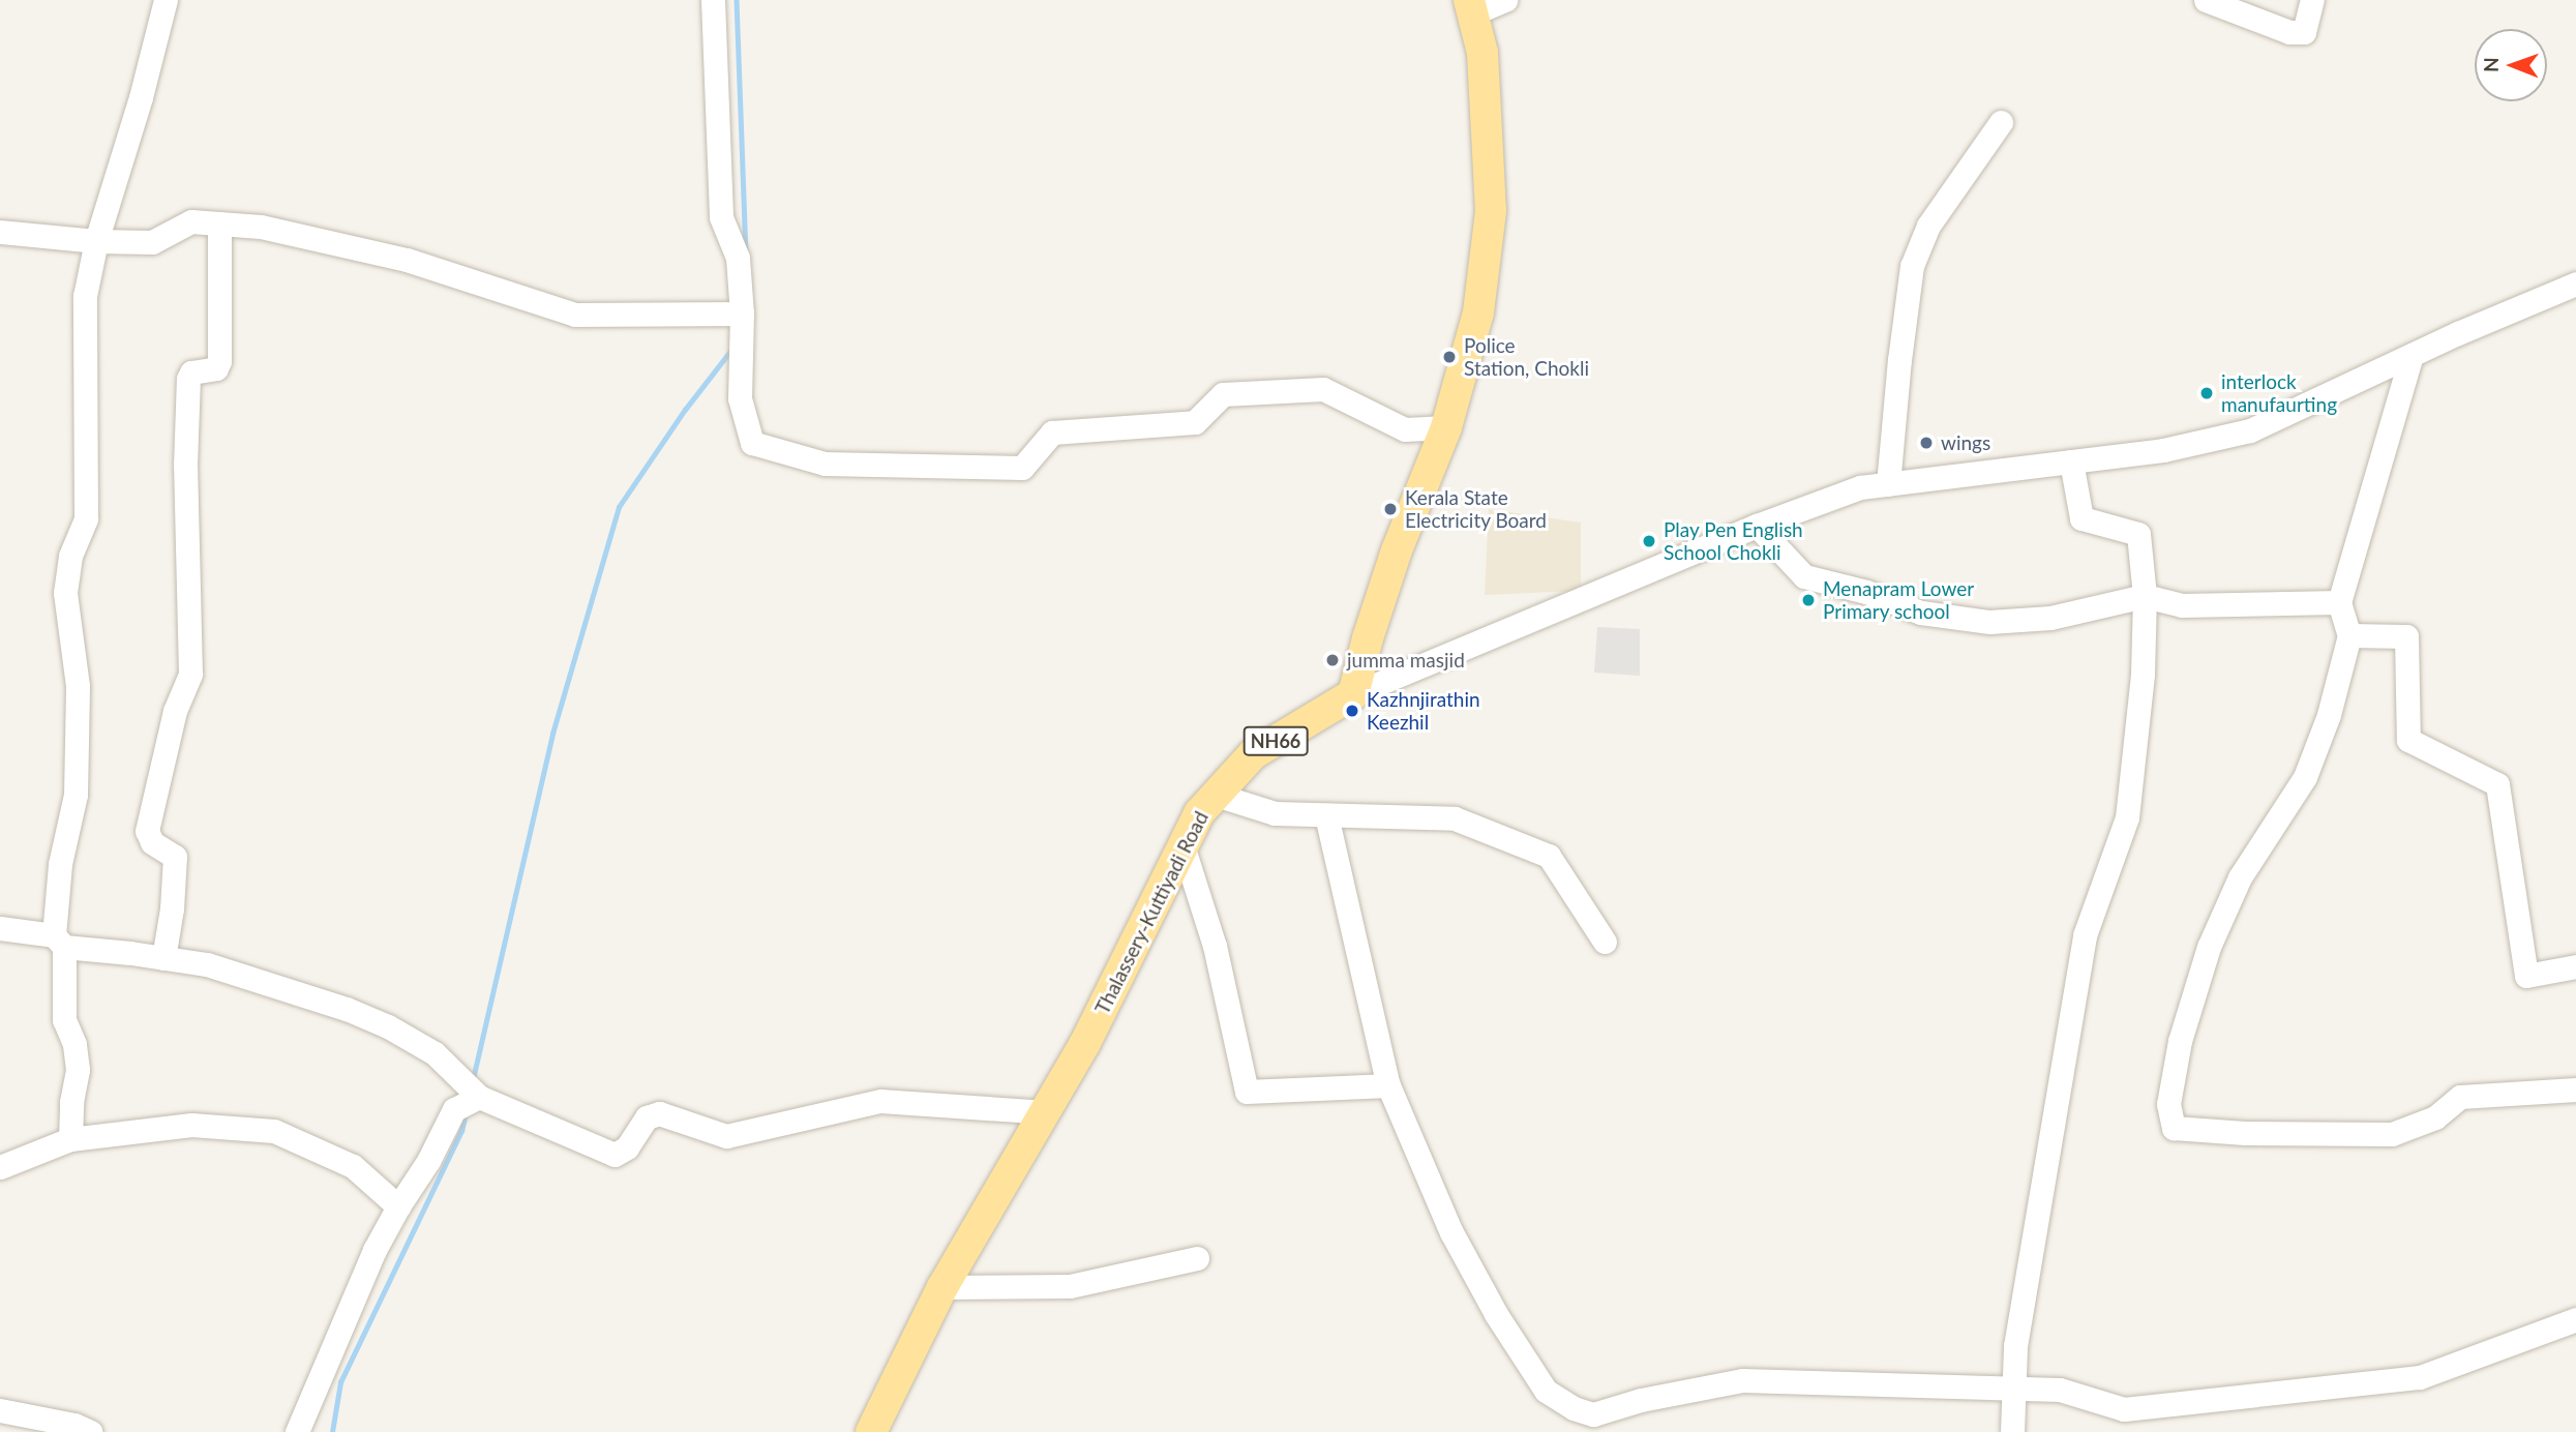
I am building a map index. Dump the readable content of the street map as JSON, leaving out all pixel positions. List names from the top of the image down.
{
  "streets": {
    "main road": ["NH66", "Thalassery-Kuttiyadi Road"]
  },
  "places": [
    "Police Station, Chokli",
    "interlock manufaurting",
    "wings",
    "Kerala State Electricity Board",
    "Play Pen English School Chokli",
    "Menapram Lower Primary school",
    "jumma masjid",
    "Kazhnjirathin Keezhil"
  ],
  "north": "left"
}
